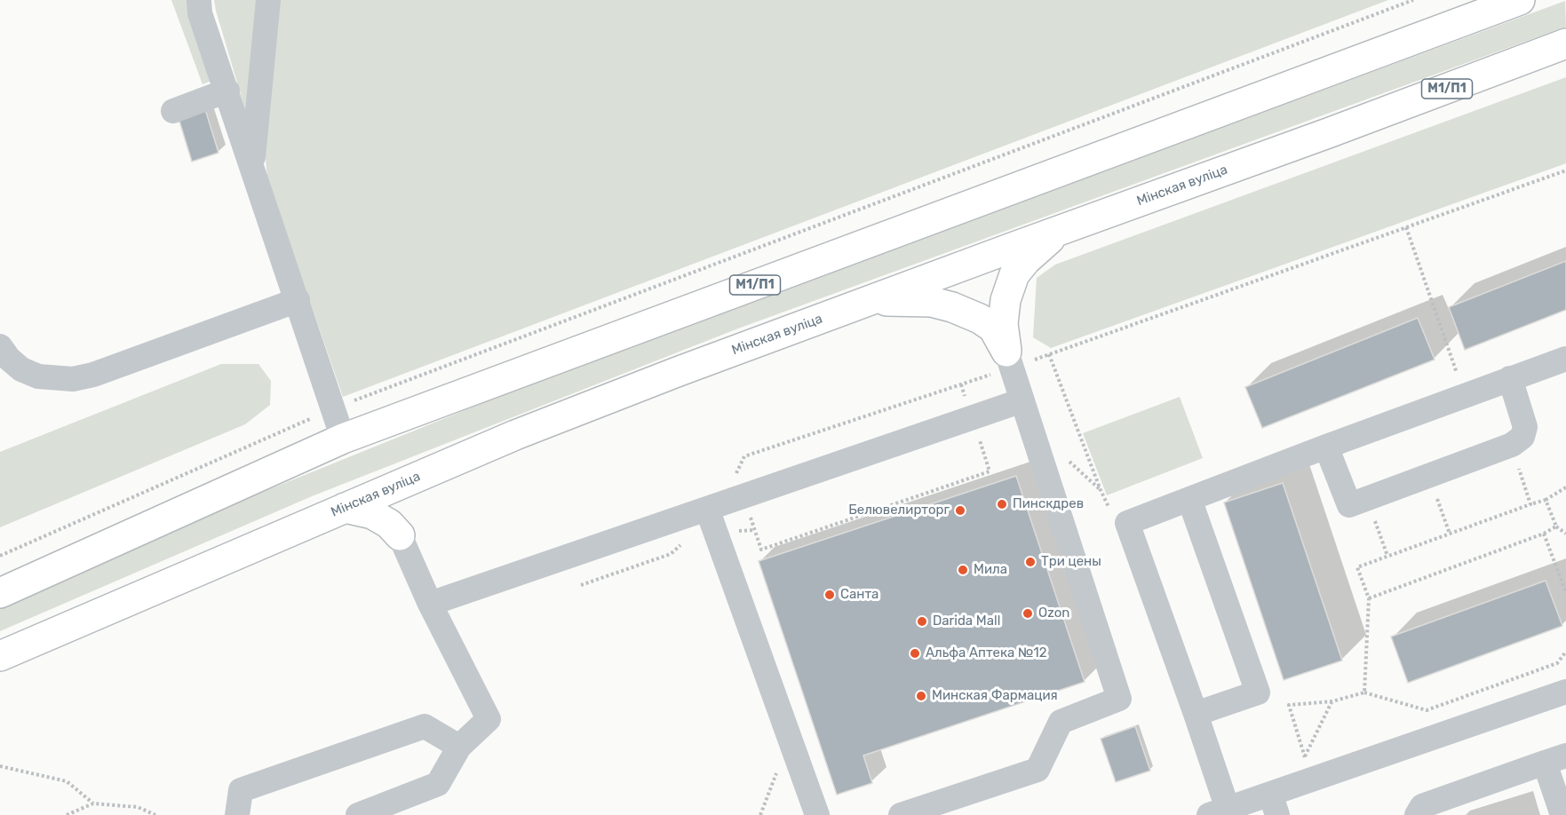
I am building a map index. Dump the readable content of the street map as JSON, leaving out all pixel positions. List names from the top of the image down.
{
  "streets": {
    "main road": ["М1/П1", "Мінская вуліца"]
  },
  "places": [
    "Пинскдрев",
    "Белювелирторг",
    "Три цены",
    "Мила",
    "Санта",
    "Ozon",
    "Darida Mall",
    "Альфа Аптека №12",
    "Минская Фармация"
  ]
}
